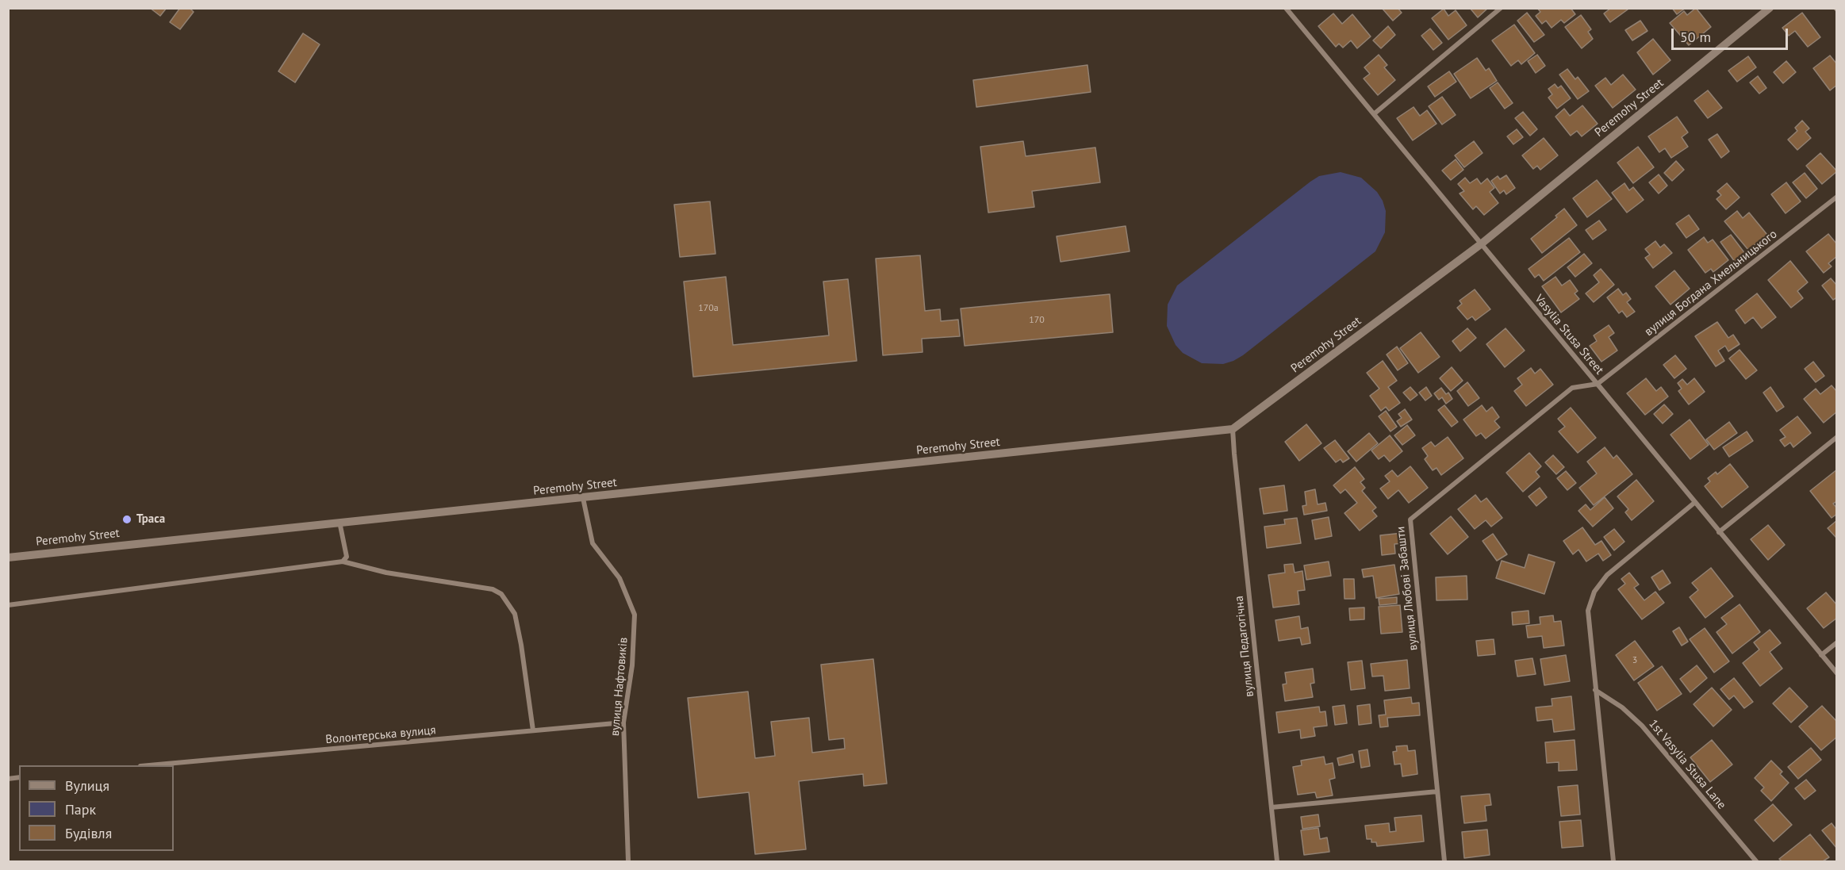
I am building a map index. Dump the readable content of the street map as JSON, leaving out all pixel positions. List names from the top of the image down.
{
  "streets": {
    "street": [
      "Peremohy Street",
      "вулиця Богдана Хмельницького",
      "Vasylia Stusa Street",
      "вулиця Любові Забашти",
      "вулиця Педагогічна",
      "вулиця Нафтовиків",
      "Волонтерська вулиця",
      "1st Vasylia Stusa Lane"
    ]
  },
  "crossings": [
    ["Peremohy Street", "Vasylia Stusa Street"],
    ["Peremohy Street", "вулиця Педагогічна"],
    ["Peremohy Street", "вулиця Нафтовиків"],
    ["вулиця Богдана Хмельницького", "Vasylia Stusa Street"],
    ["вулиця Богдана Хмельницького", "вулиця Любові Забашти"],
    ["Vasylia Stusa Street", "вулиця Любові Забашти"],
    ["вулиця Нафтовиків", "Волонтерська вулиця"]
  ],
  "places": ["Траса"],
  "house_numbers": ["170а", "170", "3"],
  "legend": ["Вулиця", "Парк", "Будівля"],
  "scale_bar": "50 m"
}
